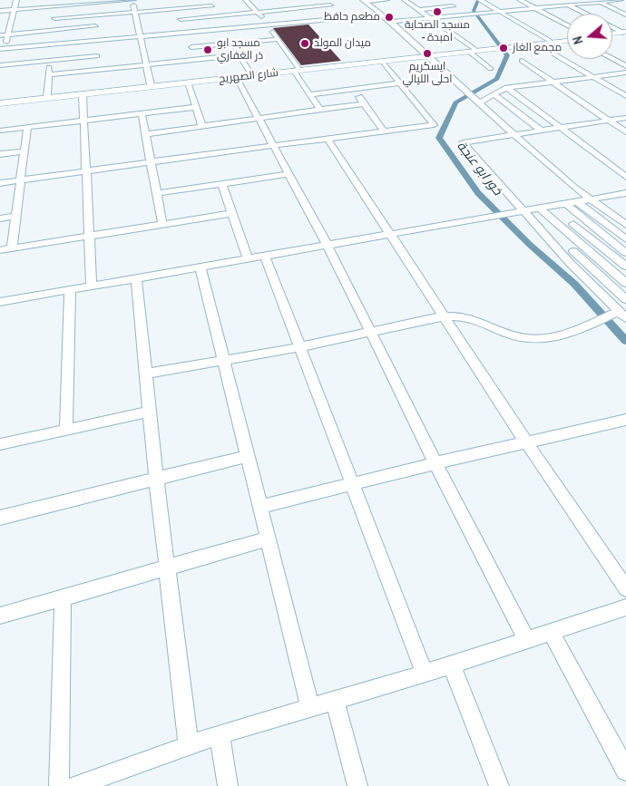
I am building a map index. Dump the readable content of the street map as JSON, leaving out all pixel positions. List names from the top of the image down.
{
  "streets": {
    "main road": ["شارع الصهريج"]
  },
  "water": ["خور ابو عنجة"],
  "places": [
    "مسجد الصحابة - امبدة",
    "مطعم حافظ",
    "ميدان المولد",
    "مجمع الغاز",
    "مسجد ابو ذر الغفاري",
    "ايسكريم احلى الليالي"
  ],
  "north": "left"
}
